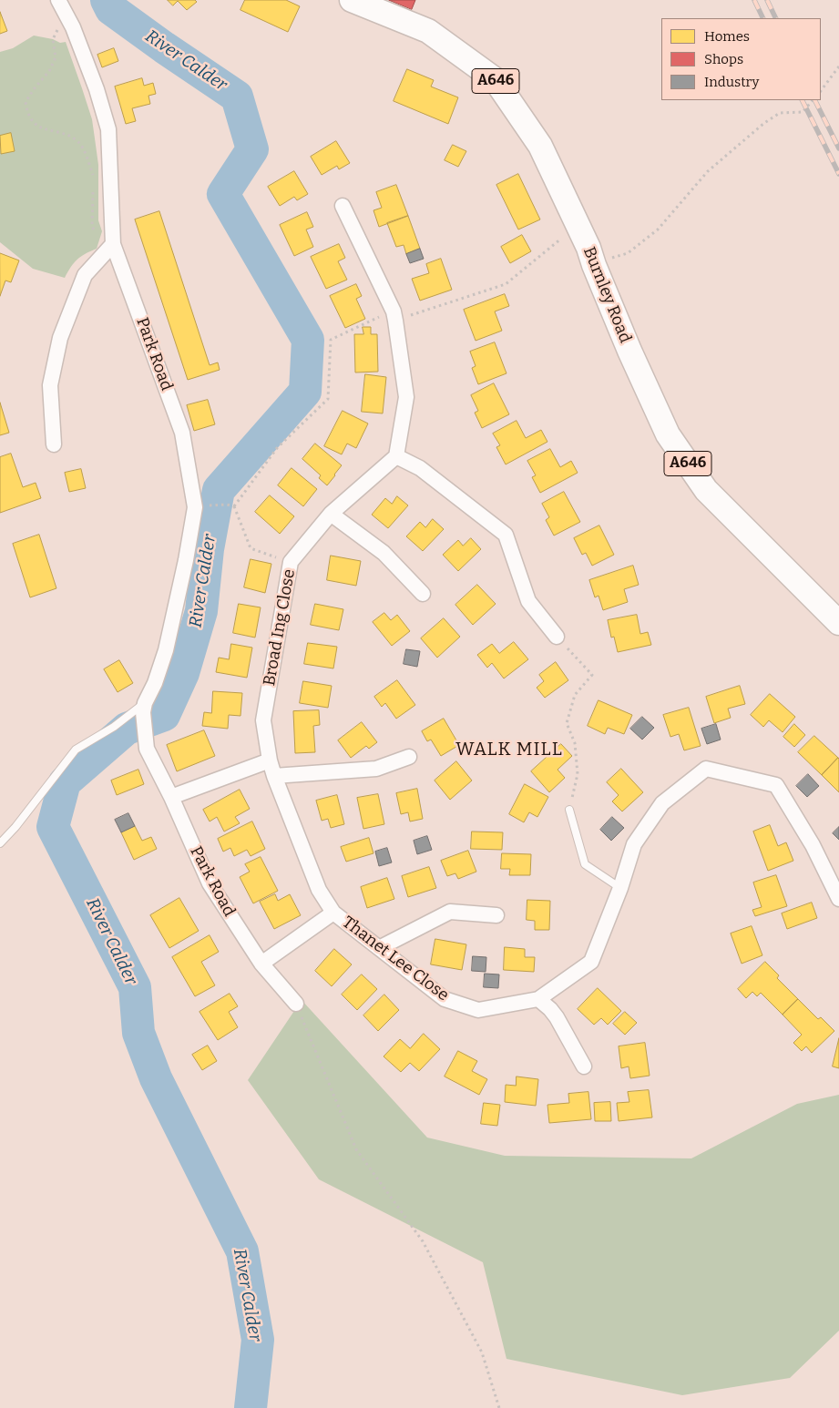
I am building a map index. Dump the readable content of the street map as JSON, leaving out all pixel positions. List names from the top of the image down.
{
  "streets": {
    "highway": ["A646", "Burnley Road"],
    "street": ["Park Road", "Broad Ing Close", "Thanet Lee Close"]
  },
  "crossings": [
    ["Park Road", "Thanet Lee Close"],
    ["Broad Ing Close", "Thanet Lee Close"]
  ],
  "districts": ["WALK MILL"],
  "water": ["River Calder"],
  "legend": ["Homes", "Shops", "Industry"]
}
